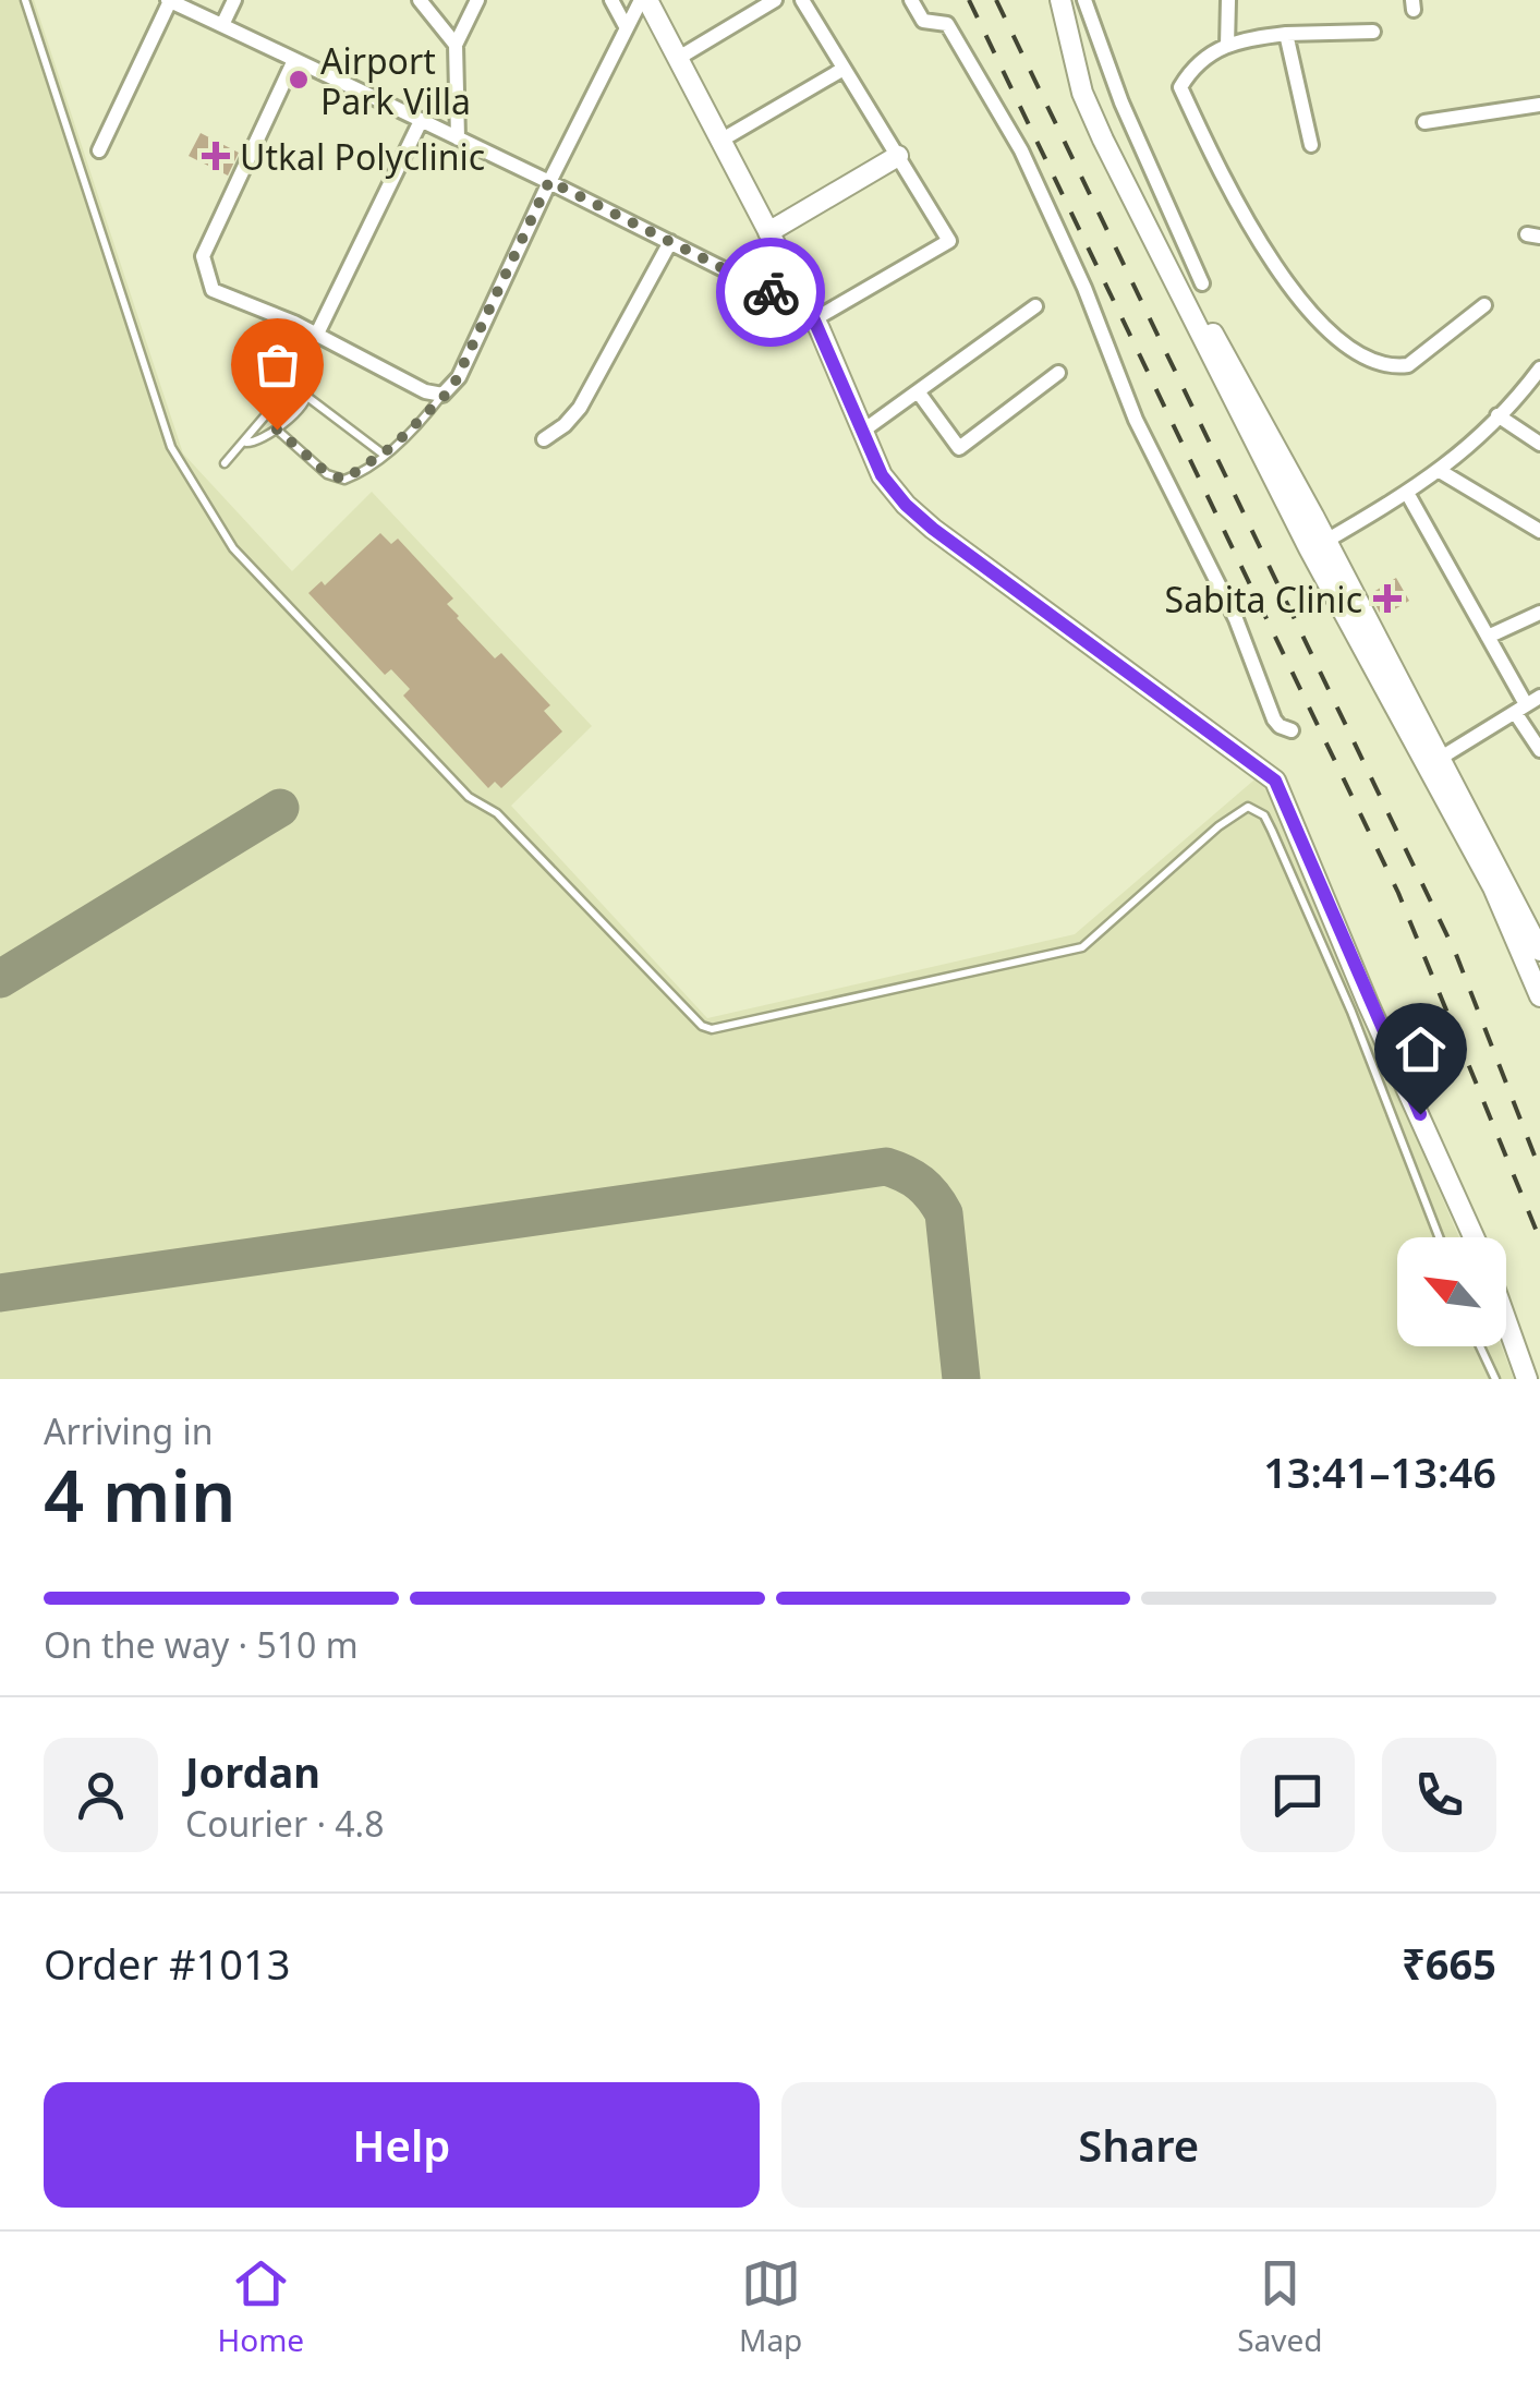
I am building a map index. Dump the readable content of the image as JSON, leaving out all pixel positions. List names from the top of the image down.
{
  "places": {
    "other": ["Airport Park Villa"],
    "health": ["Utkal Polyclinic", "Sabita Clinic"]
  },
  "north": "top left",
  "page": {
    "heading": ["4 min", "Arriving in", "13:41–13:46"],
    "panel": [
      "Jordan",
      "Courier · 4.8",
      "Order #1013",
      "₹665"
    ],
    "bar": "On the way · 510 m",
    "buttons": ["Help", "Share"],
    "tabs": ["Home", "Map", "Saved"]
  }
}
